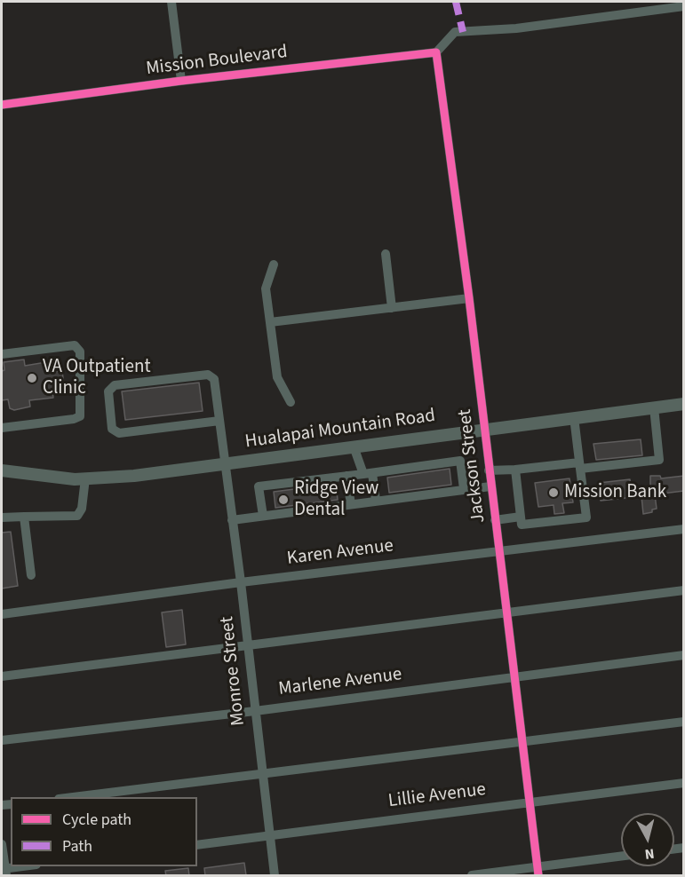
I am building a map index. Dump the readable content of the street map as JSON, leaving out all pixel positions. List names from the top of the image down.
{
  "streets": {
    "main road": ["Hualapai Mountain Road"],
    "street": [
      "Mission Boulevard",
      "Jackson Street",
      "Karen Avenue",
      "Monroe Street",
      "Marlene Avenue",
      "Lillie Avenue"
    ]
  },
  "crossings": [
    ["Mission Boulevard", "Jackson Street"],
    ["Hualapai Mountain Road", "Jackson Street"],
    ["Hualapai Mountain Road", "Monroe Street"],
    ["Jackson Street", "Karen Avenue"],
    ["Jackson Street", "Marlene Avenue"],
    ["Jackson Street", "Lillie Avenue"],
    ["Karen Avenue", "Monroe Street"],
    ["Monroe Street", "Marlene Avenue"],
    ["Monroe Street", "Lillie Avenue"]
  ],
  "places": ["VA Outpatient Clinic", "Mission Bank", "Ridge View Dental"],
  "legend": ["Cycle path", "Path"],
  "north": "bottom"
}
